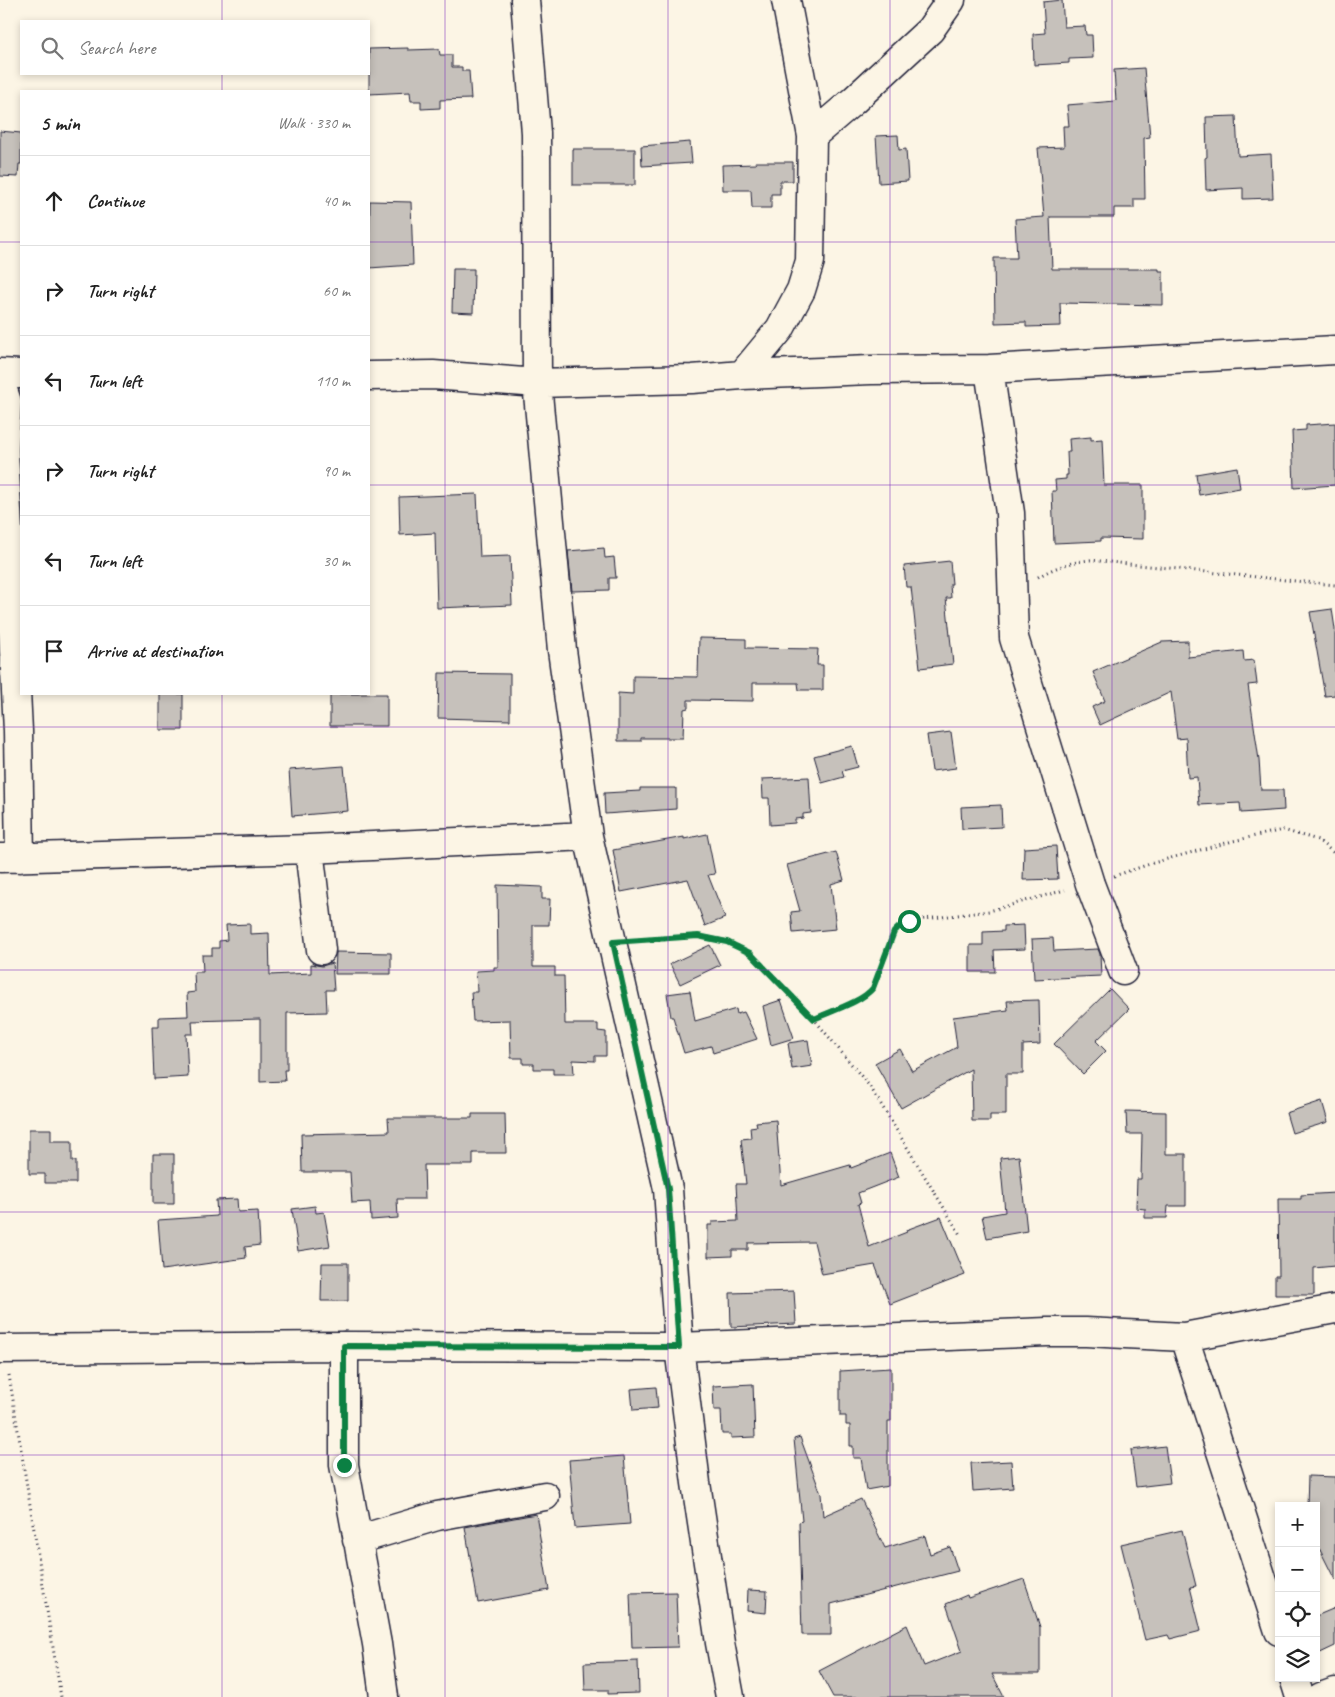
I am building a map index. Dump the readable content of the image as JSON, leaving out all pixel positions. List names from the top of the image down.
{
  "page": {
    "search": "Search here",
    "heading": ["5 min", "Walk · 330 m"],
    "list": [
      ["Continue", "40 m"],
      ["Turn right", "60 m"],
      ["Turn left", "110 m"],
      ["Turn right", "90 m"],
      ["Turn left", "30 m"],
      "Arrive at destination"
    ],
    "map_buttons": ["+", "−"]
  }
}
